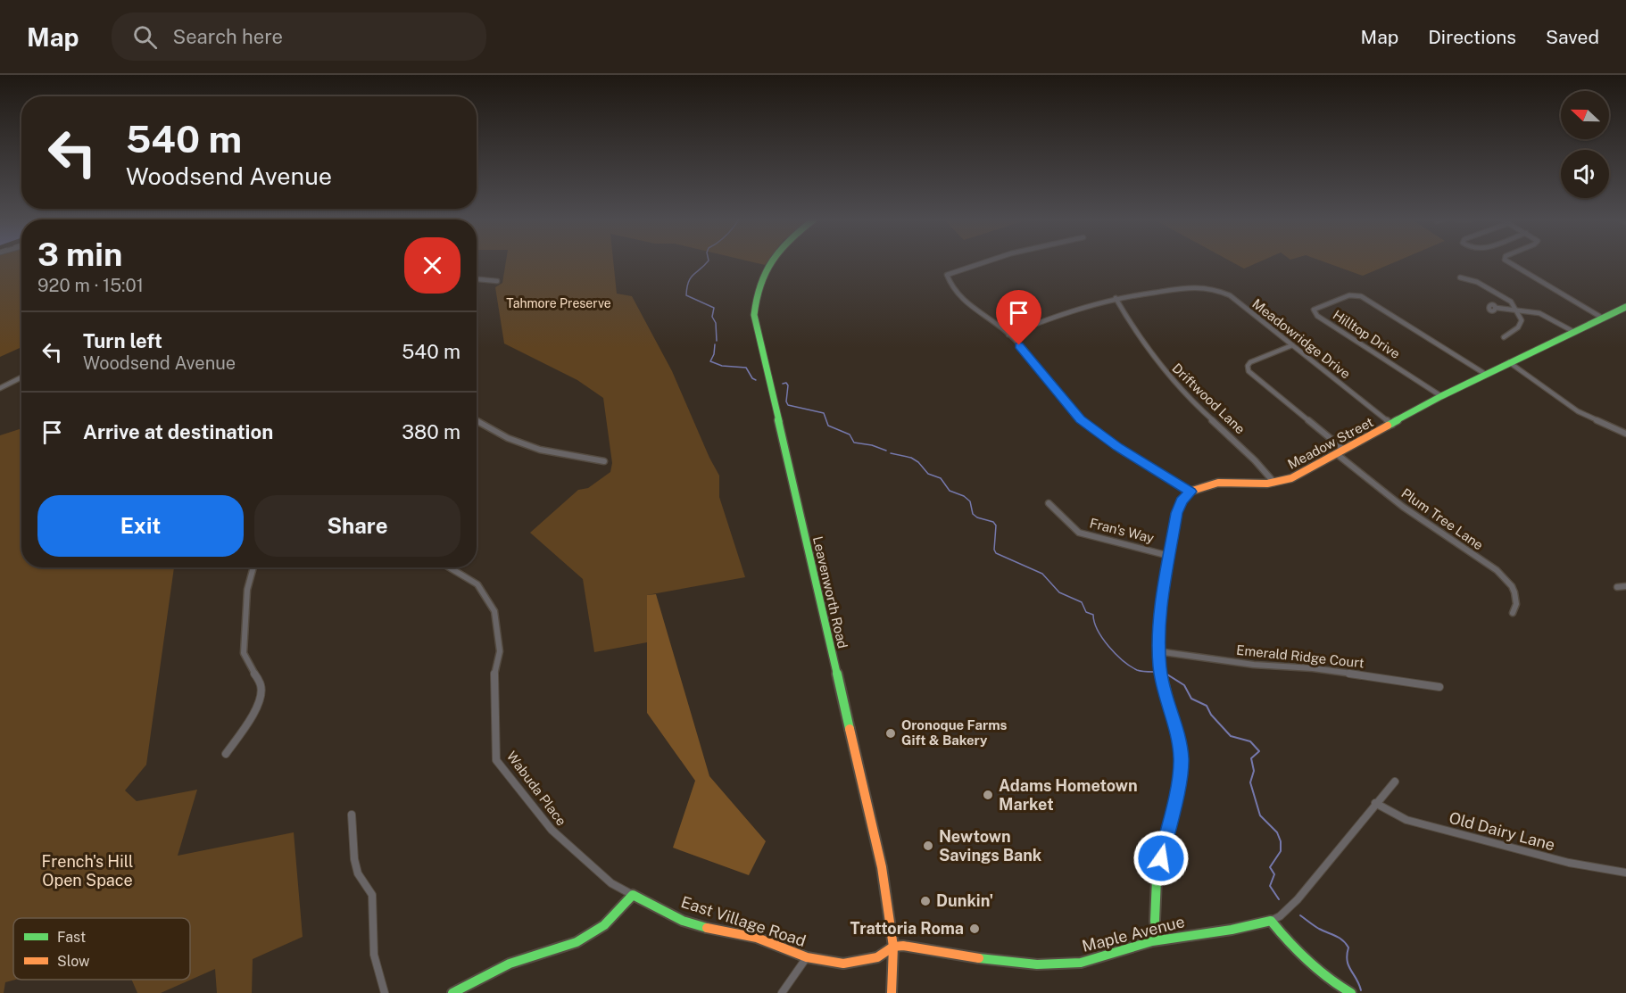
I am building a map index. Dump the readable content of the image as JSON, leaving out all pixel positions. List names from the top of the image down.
{
  "streets": {
    "street": [
      "Hilltop Drive",
      "Meadowridge Drive",
      "Driftwood Lane",
      "Meadow Street",
      "Plum Tree Lane",
      "Fran's Way",
      "Leavenworth Road",
      "Emerald Ridge Court",
      "Wabuda Place",
      "Old Dairy Lane",
      "East Village Road",
      "Maple Avenue"
    ]
  },
  "crossings": [
    ["Hilltop Drive", "Meadow Street"],
    ["Meadowridge Drive", "Driftwood Lane"],
    ["Meadowridge Drive", "Meadow Street"],
    ["Meadowridge Drive", "Plum Tree Lane"],
    ["Driftwood Lane", "Meadow Street"],
    ["Meadow Street", "Plum Tree Lane"],
    ["Leavenworth Road", "East Village Road"],
    ["Leavenworth Road", "Maple Avenue"],
    ["Wabuda Place", "East Village Road"],
    ["East Village Road", "Maple Avenue"]
  ],
  "parks": ["Tahmore Preserve", "French's Hill Open Space"],
  "places": [
    "Oronoque Farms Gift & Bakery",
    "Adams Hometown Market",
    "Newtown Savings Bank",
    "Dunkin'",
    "Trattoria Roma"
  ],
  "legend": ["Fast", "Slow"],
  "north": "left",
  "page": {
    "header": "Map",
    "search": "Search here",
    "nav": ["Map", "Directions", "Saved"],
    "turn": ["540 m", "Woodsend Avenue"],
    "heading": ["3 min", "920 m · 15:01"],
    "list": [
      {
        "name": "Turn left",
        "note": "Woodsend Avenue",
        "value": "540 m"
      },
      {
        "name": "Arrive at destination",
        "value": "380 m"
      }
    ],
    "buttons": ["Exit", "Share"]
  }
}
